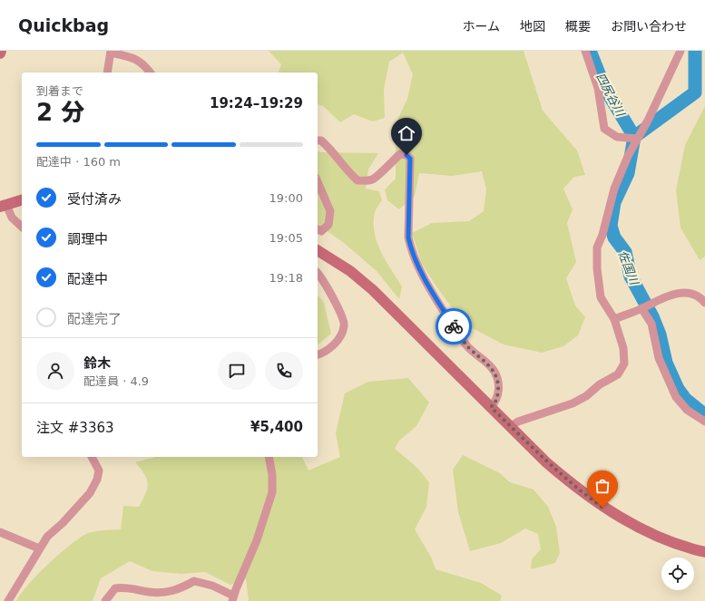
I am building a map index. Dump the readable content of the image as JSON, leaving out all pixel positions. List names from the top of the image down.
{
  "water": ["四尻谷川", "佐国川"],
  "page": {
    "header": "Quickbag",
    "nav": [
      "ホーム",
      "地図",
      "概要",
      "お問い合わせ"
    ],
    "heading": ["2 分", "到着まで", "19:24–19:29"],
    "panel": [
      "鈴木",
      "配達員 · 4.9",
      "注文 #3363",
      "¥5,400"
    ],
    "bar": "配達中 · 160 m",
    "list": [
      ["受付済み", "19:00"],
      ["調理中", "19:05"],
      ["配達中", "19:18"],
      "配達完了"
    ]
  }
}
